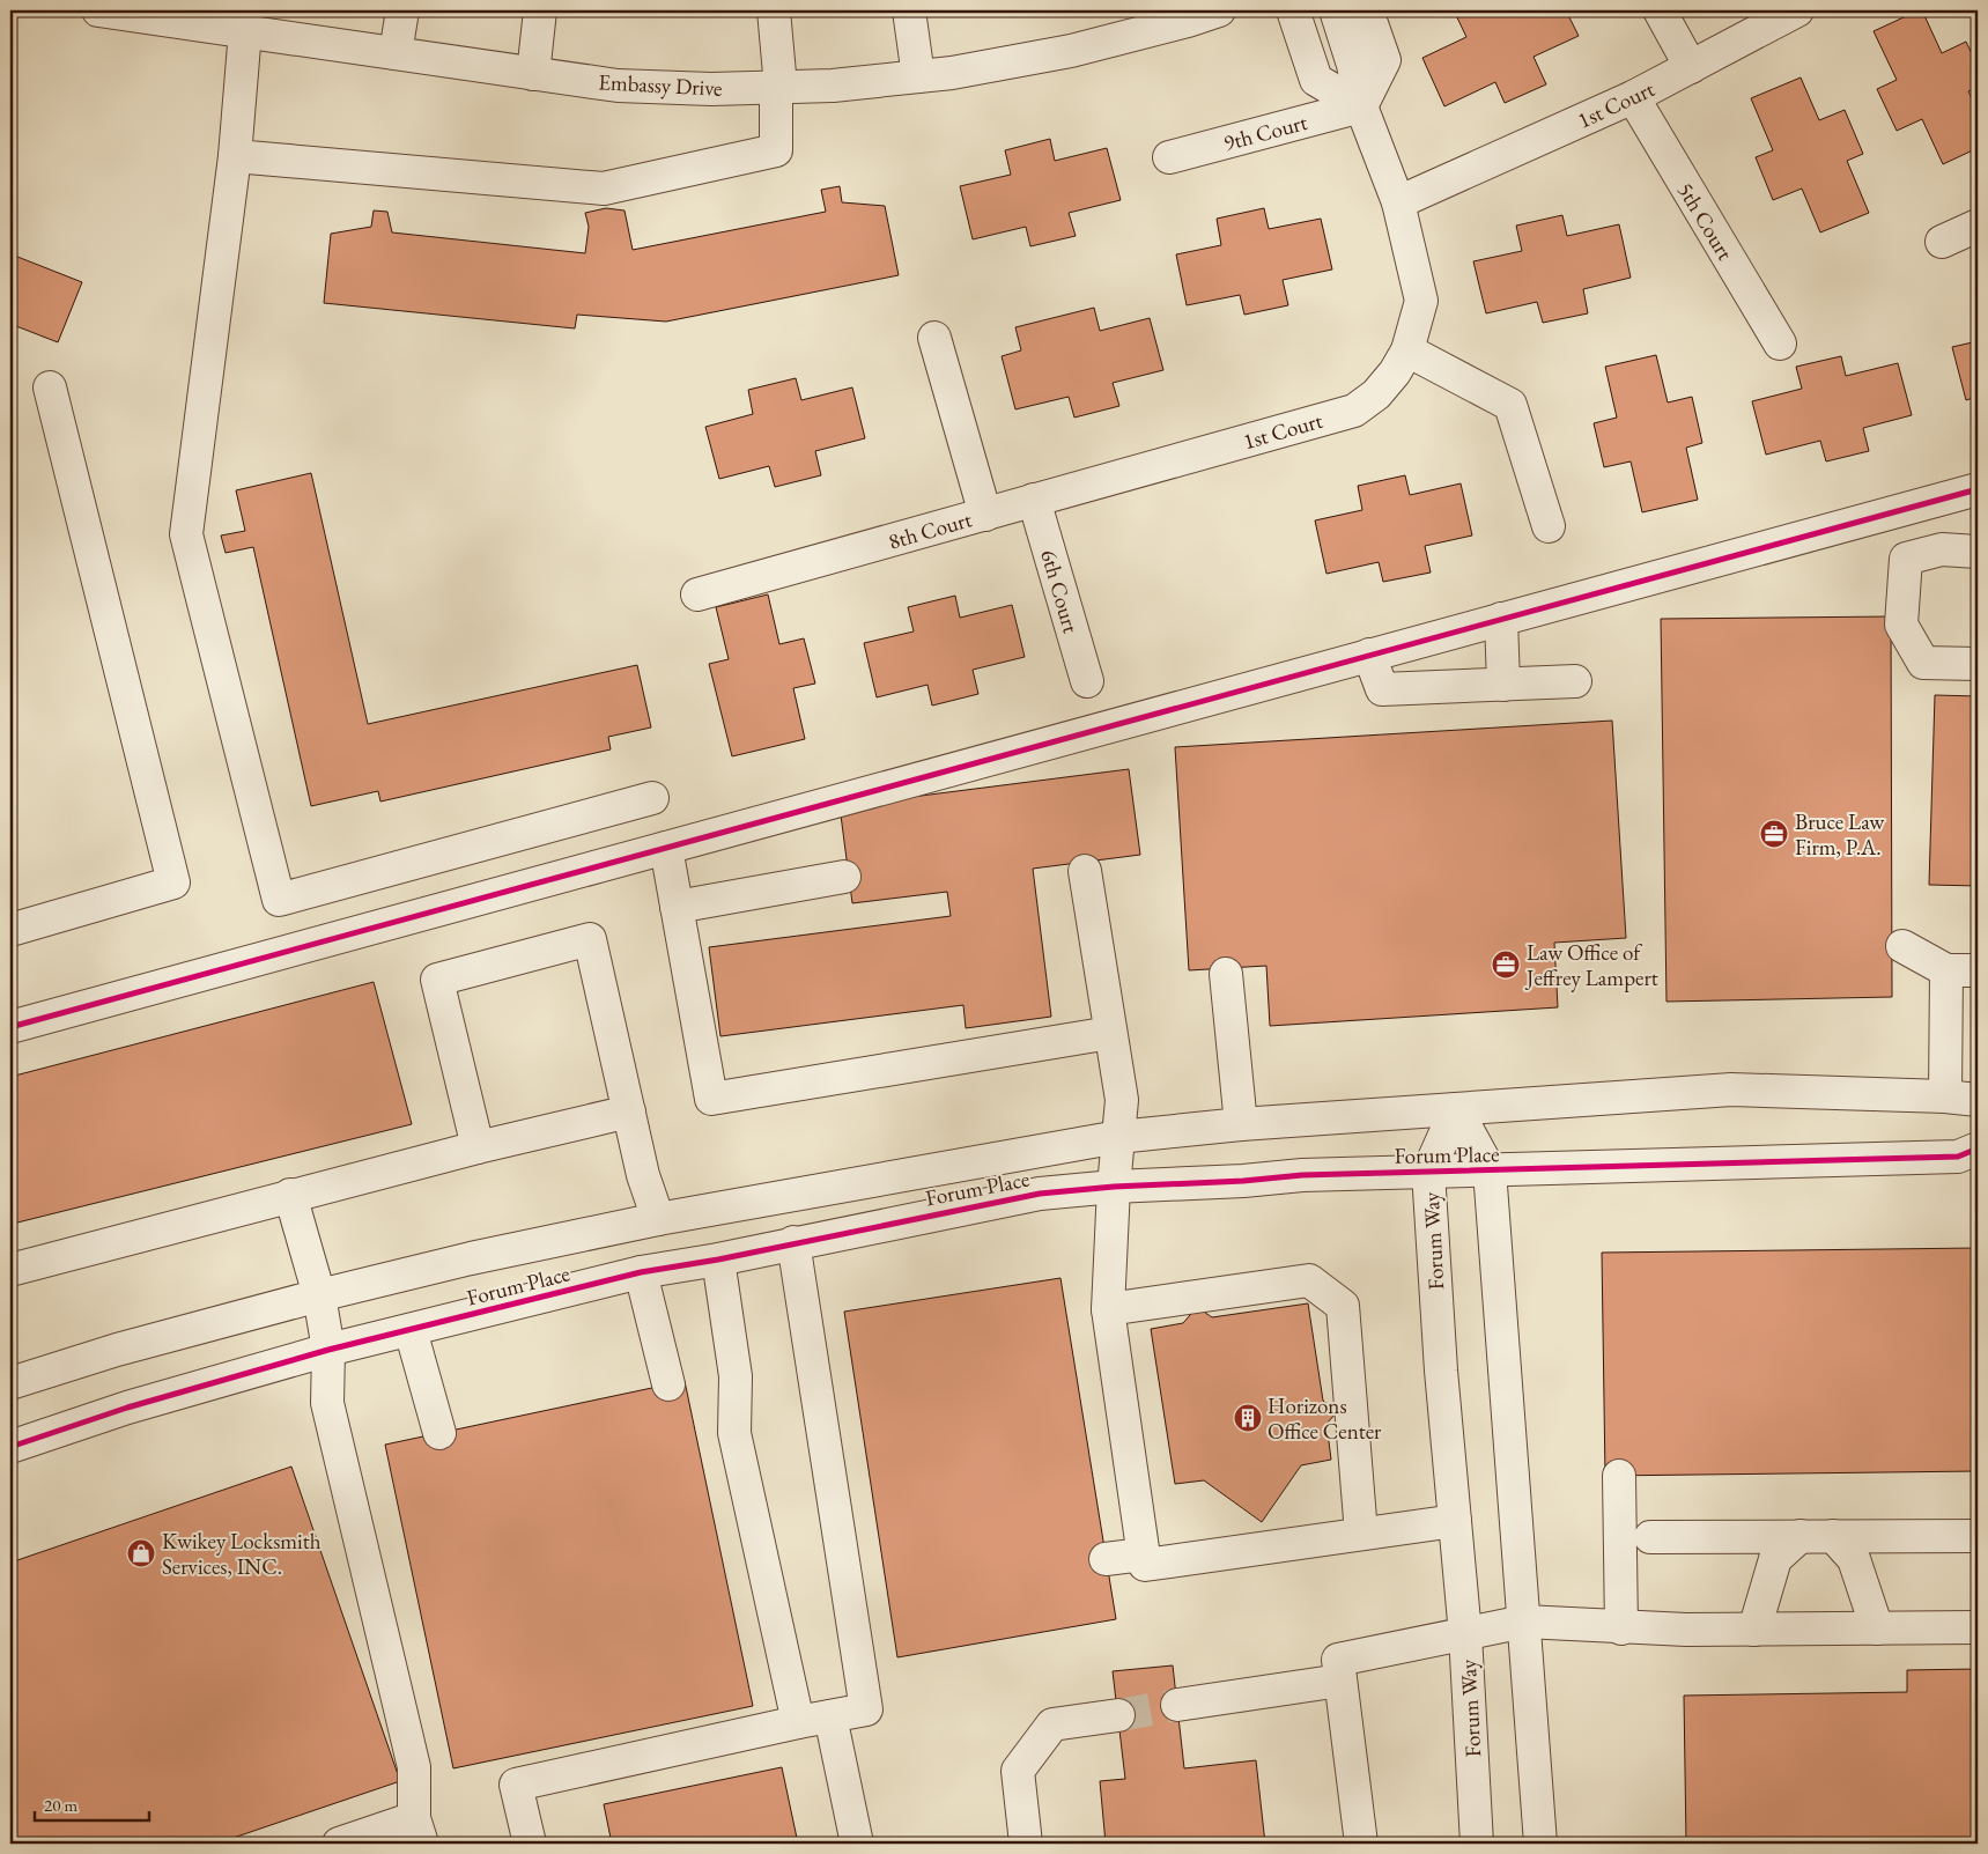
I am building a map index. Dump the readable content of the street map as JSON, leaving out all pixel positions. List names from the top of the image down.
{
  "streets": {
    "street": [
      "Embassy Drive",
      "1st Court",
      "9th Court",
      "5th Court",
      "8th Court",
      "6th Court",
      "Forum Place",
      "Forum Way"
    ]
  },
  "crossings": [
    ["1st Court", "9th Court"],
    ["1st Court", "5th Court"],
    ["1st Court", "8th Court"],
    ["1st Court", "6th Court"],
    ["Forum Place", "Forum Way"]
  ],
  "places": {
    "office": ["Bruce Law Firm, P.A.", "Law Office of Jeffrey Lampert"],
    "building": ["Horizons Office Center"],
    "shop": ["Kwikey Locksmith Services, INC."]
  },
  "scale_bar": "20 m"
}
